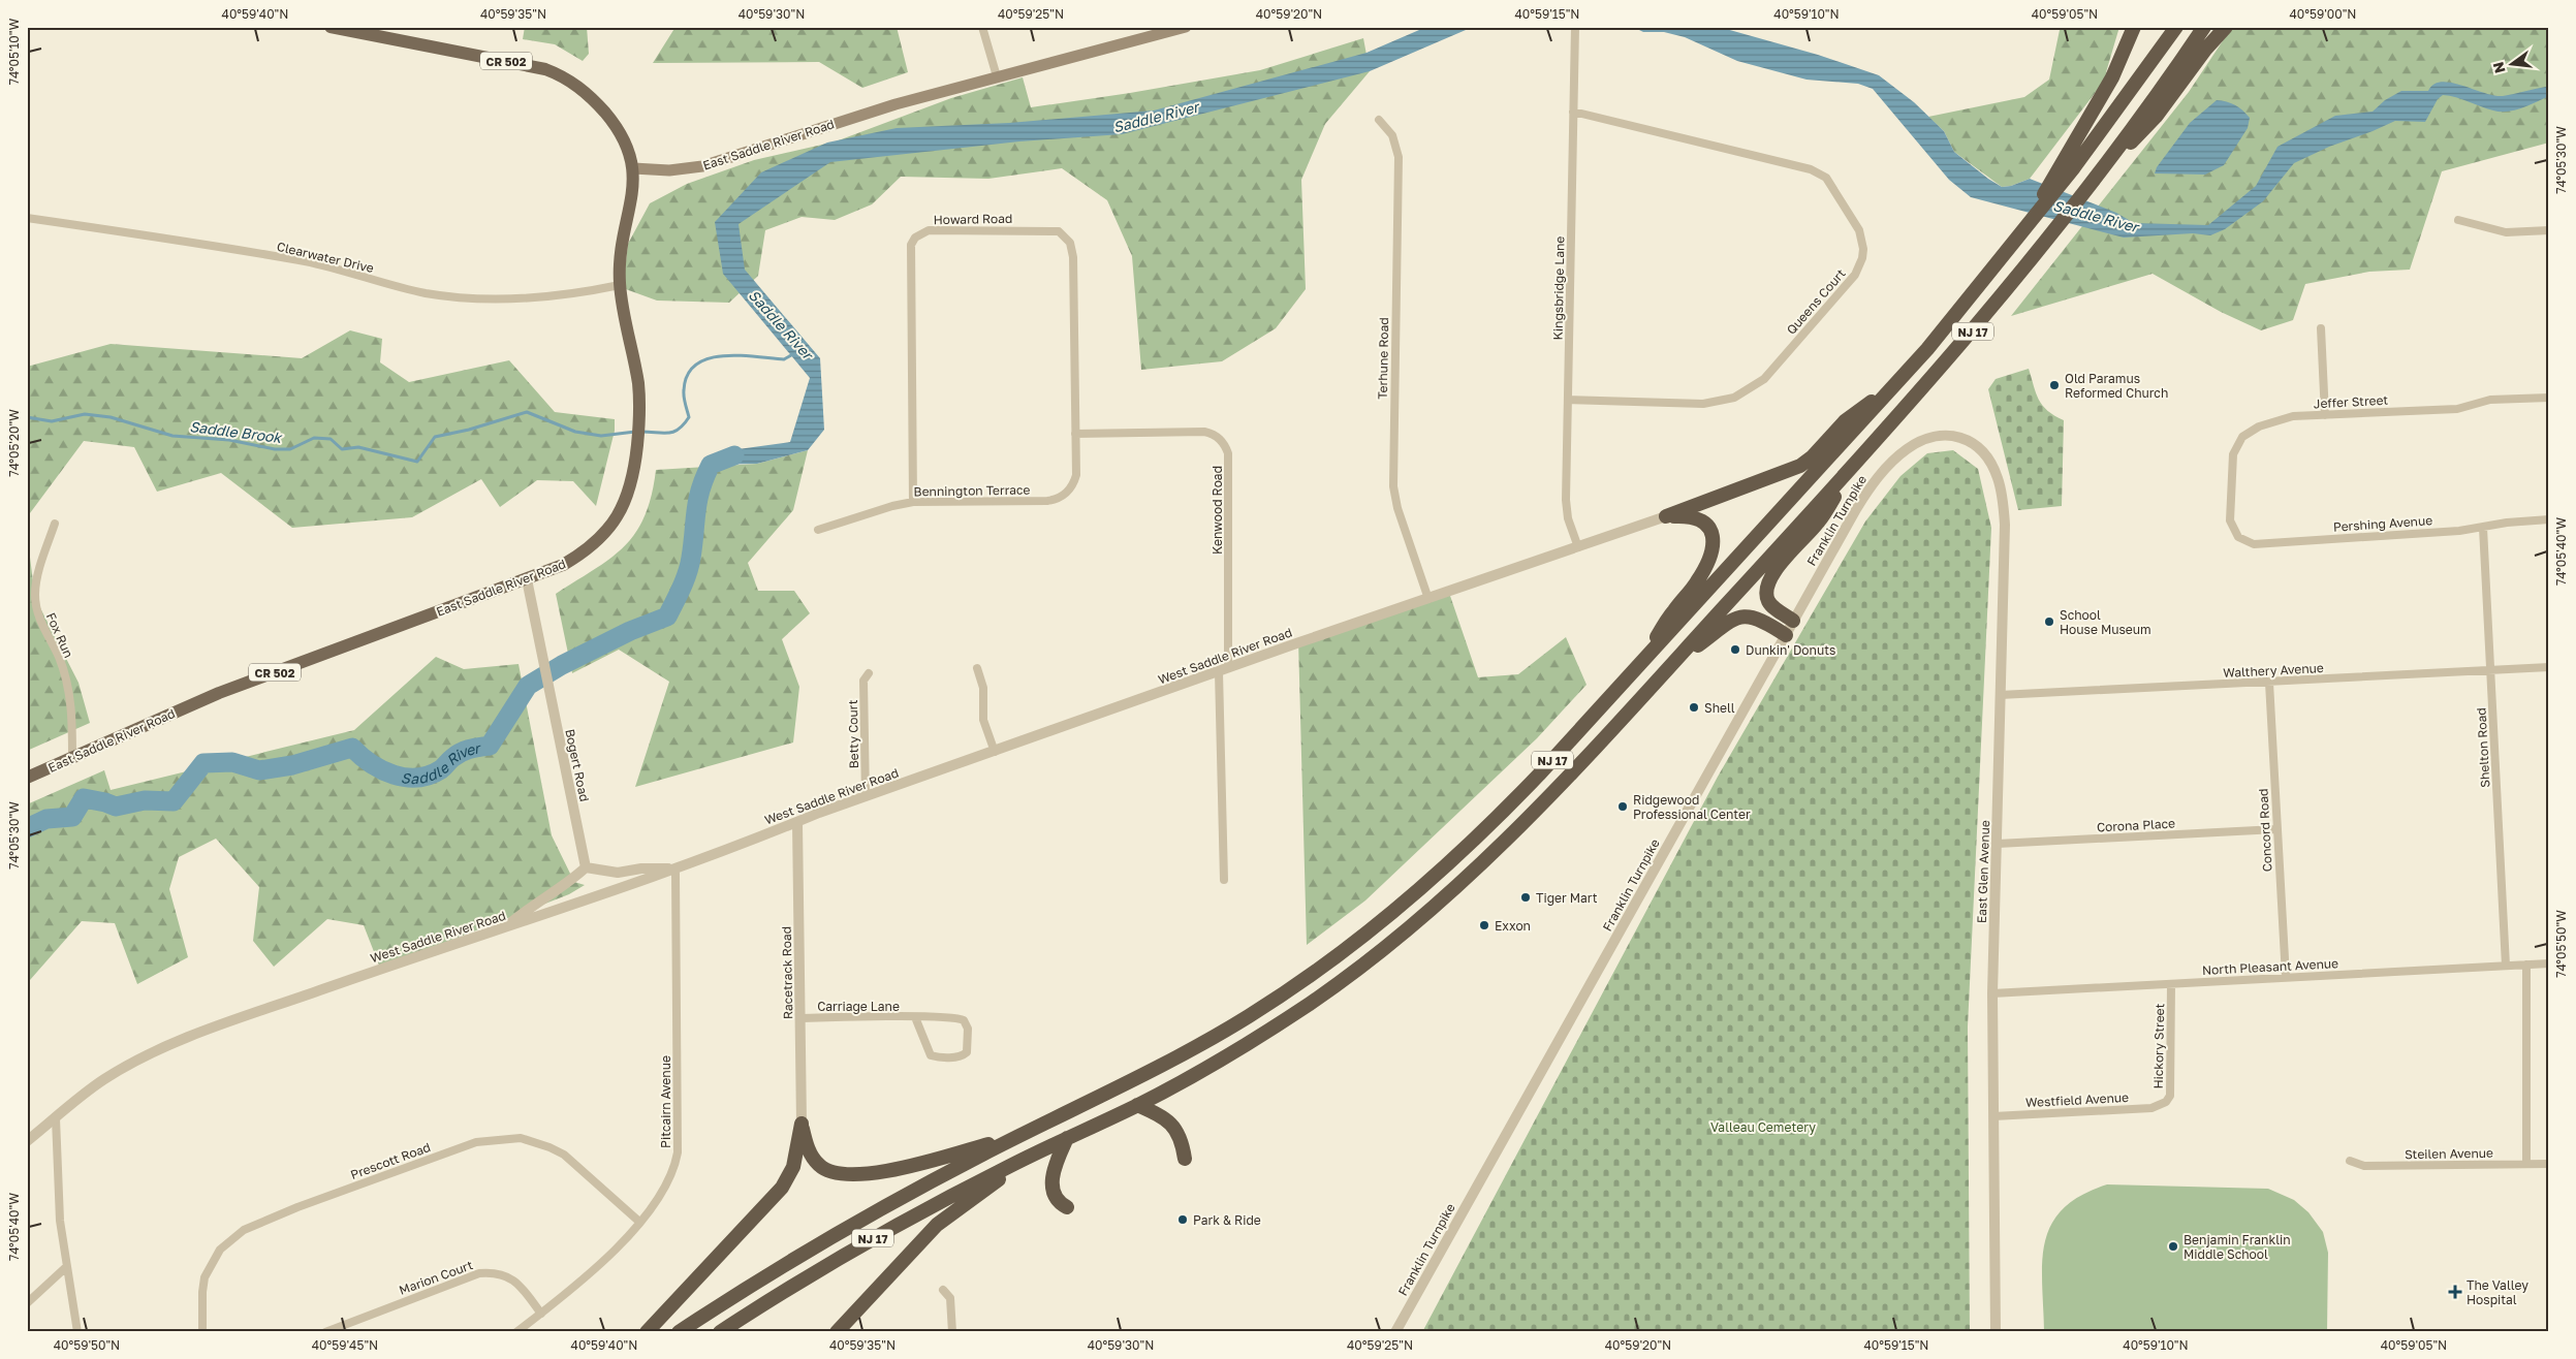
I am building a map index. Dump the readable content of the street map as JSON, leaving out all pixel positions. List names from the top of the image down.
{
  "streets": {
    "highway": ["NJ 17"],
    "main road": ["CR 502", "East Saddle River Road"],
    "street": [
      "Howard Road",
      "Clearwater Drive",
      "Kingsbridge Lane",
      "Queens Court",
      "Terhune Road",
      "Jeffer Street",
      "Bennington Terrace",
      "Kenwood Road",
      "Franklin Turnpike",
      "Pershing Avenue",
      "Fox Run",
      "West Saddle River Road",
      "Walthery Avenue",
      "Betty Court",
      "Shelton Road",
      "Bogert Road",
      "Corona Place",
      "Concord Road",
      "East Glen Avenue",
      "North Pleasant Avenue",
      "Racetrack Road",
      "Carriage Lane",
      "Hickory Street",
      "Westfield Avenue",
      "Pitcairn Avenue",
      "Steilen Avenue",
      "Prescott Road",
      "Marion Court"
    ]
  },
  "crossings": [
    ["CR 502", "East Saddle River Road"],
    ["East Saddle River Road", "Clearwater Drive"],
    ["East Saddle River Road", "Fox Run"],
    ["East Saddle River Road", "Bogert Road"],
    ["Howard Road", "Bennington Terrace"],
    ["Howard Road", "Kenwood Road"],
    ["Kingsbridge Lane", "Queens Court"],
    ["Kingsbridge Lane", "West Saddle River Road"],
    ["Terhune Road", "West Saddle River Road"],
    ["Jeffer Street", "Pershing Avenue"],
    ["Bennington Terrace", "Kenwood Road"],
    ["Kenwood Road", "West Saddle River Road"],
    ["Franklin Turnpike", "East Glen Avenue"],
    ["Pershing Avenue", "Shelton Road"],
    ["West Saddle River Road", "Betty Court"],
    ["West Saddle River Road", "Racetrack Road"],
    ["West Saddle River Road", "Pitcairn Avenue"],
    ["Walthery Avenue", "Shelton Road"],
    ["Walthery Avenue", "Concord Road"],
    ["Walthery Avenue", "East Glen Avenue"],
    ["Shelton Road", "North Pleasant Avenue"],
    ["Corona Place", "Concord Road"],
    ["Corona Place", "East Glen Avenue"],
    ["Concord Road", "North Pleasant Avenue"],
    ["East Glen Avenue", "North Pleasant Avenue"],
    ["East Glen Avenue", "Westfield Avenue"],
    ["North Pleasant Avenue", "Hickory Street"],
    ["Racetrack Road", "Carriage Lane"],
    ["Hickory Street", "Westfield Avenue"],
    ["Pitcairn Avenue", "Prescott Road"],
    ["Pitcairn Avenue", "Marion Court"]
  ],
  "water": ["Saddle River", "Saddle Brook"],
  "parks": ["Valleau Cemetery"],
  "places": {
    "other": [
      "Old Paramus Reformed Church",
      "School House Museum",
      "Dunkin' Donuts",
      "Shell",
      "Ridgewood Professional Center",
      "Tiger Mart",
      "Exxon",
      "Park & Ride",
      "Benjamin Franklin Middle School"
    ],
    "health": ["The Valley Hospital"]
  },
  "north": "left",
  "coordinates": [
    "40°59'40\"N",
    "40°59'35\"N",
    "40°59'30\"N",
    "40°59'25\"N",
    "40°59'20\"N",
    "40°59'15\"N",
    "40°59'10\"N",
    "40°59'05\"N",
    "40°59'00\"N",
    "74°05'10\"W",
    "74°05'30\"W",
    "74°05'20\"W",
    "74°05'40\"W",
    "74°05'50\"W",
    "40°59'50\"N",
    "40°59'45\"N"
  ]
}
